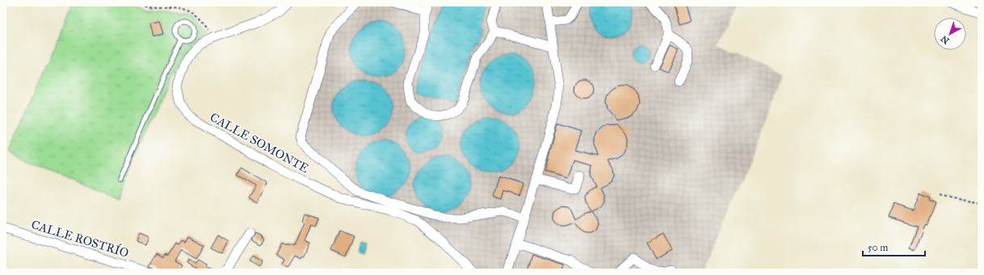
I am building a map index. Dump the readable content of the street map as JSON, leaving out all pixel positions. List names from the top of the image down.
{
  "streets": {
    "street": ["CALLE SOMONTE", "CALLE ROSTRÍO"]
  },
  "scale_bar": "50 m",
  "north": "bottom left"
}
